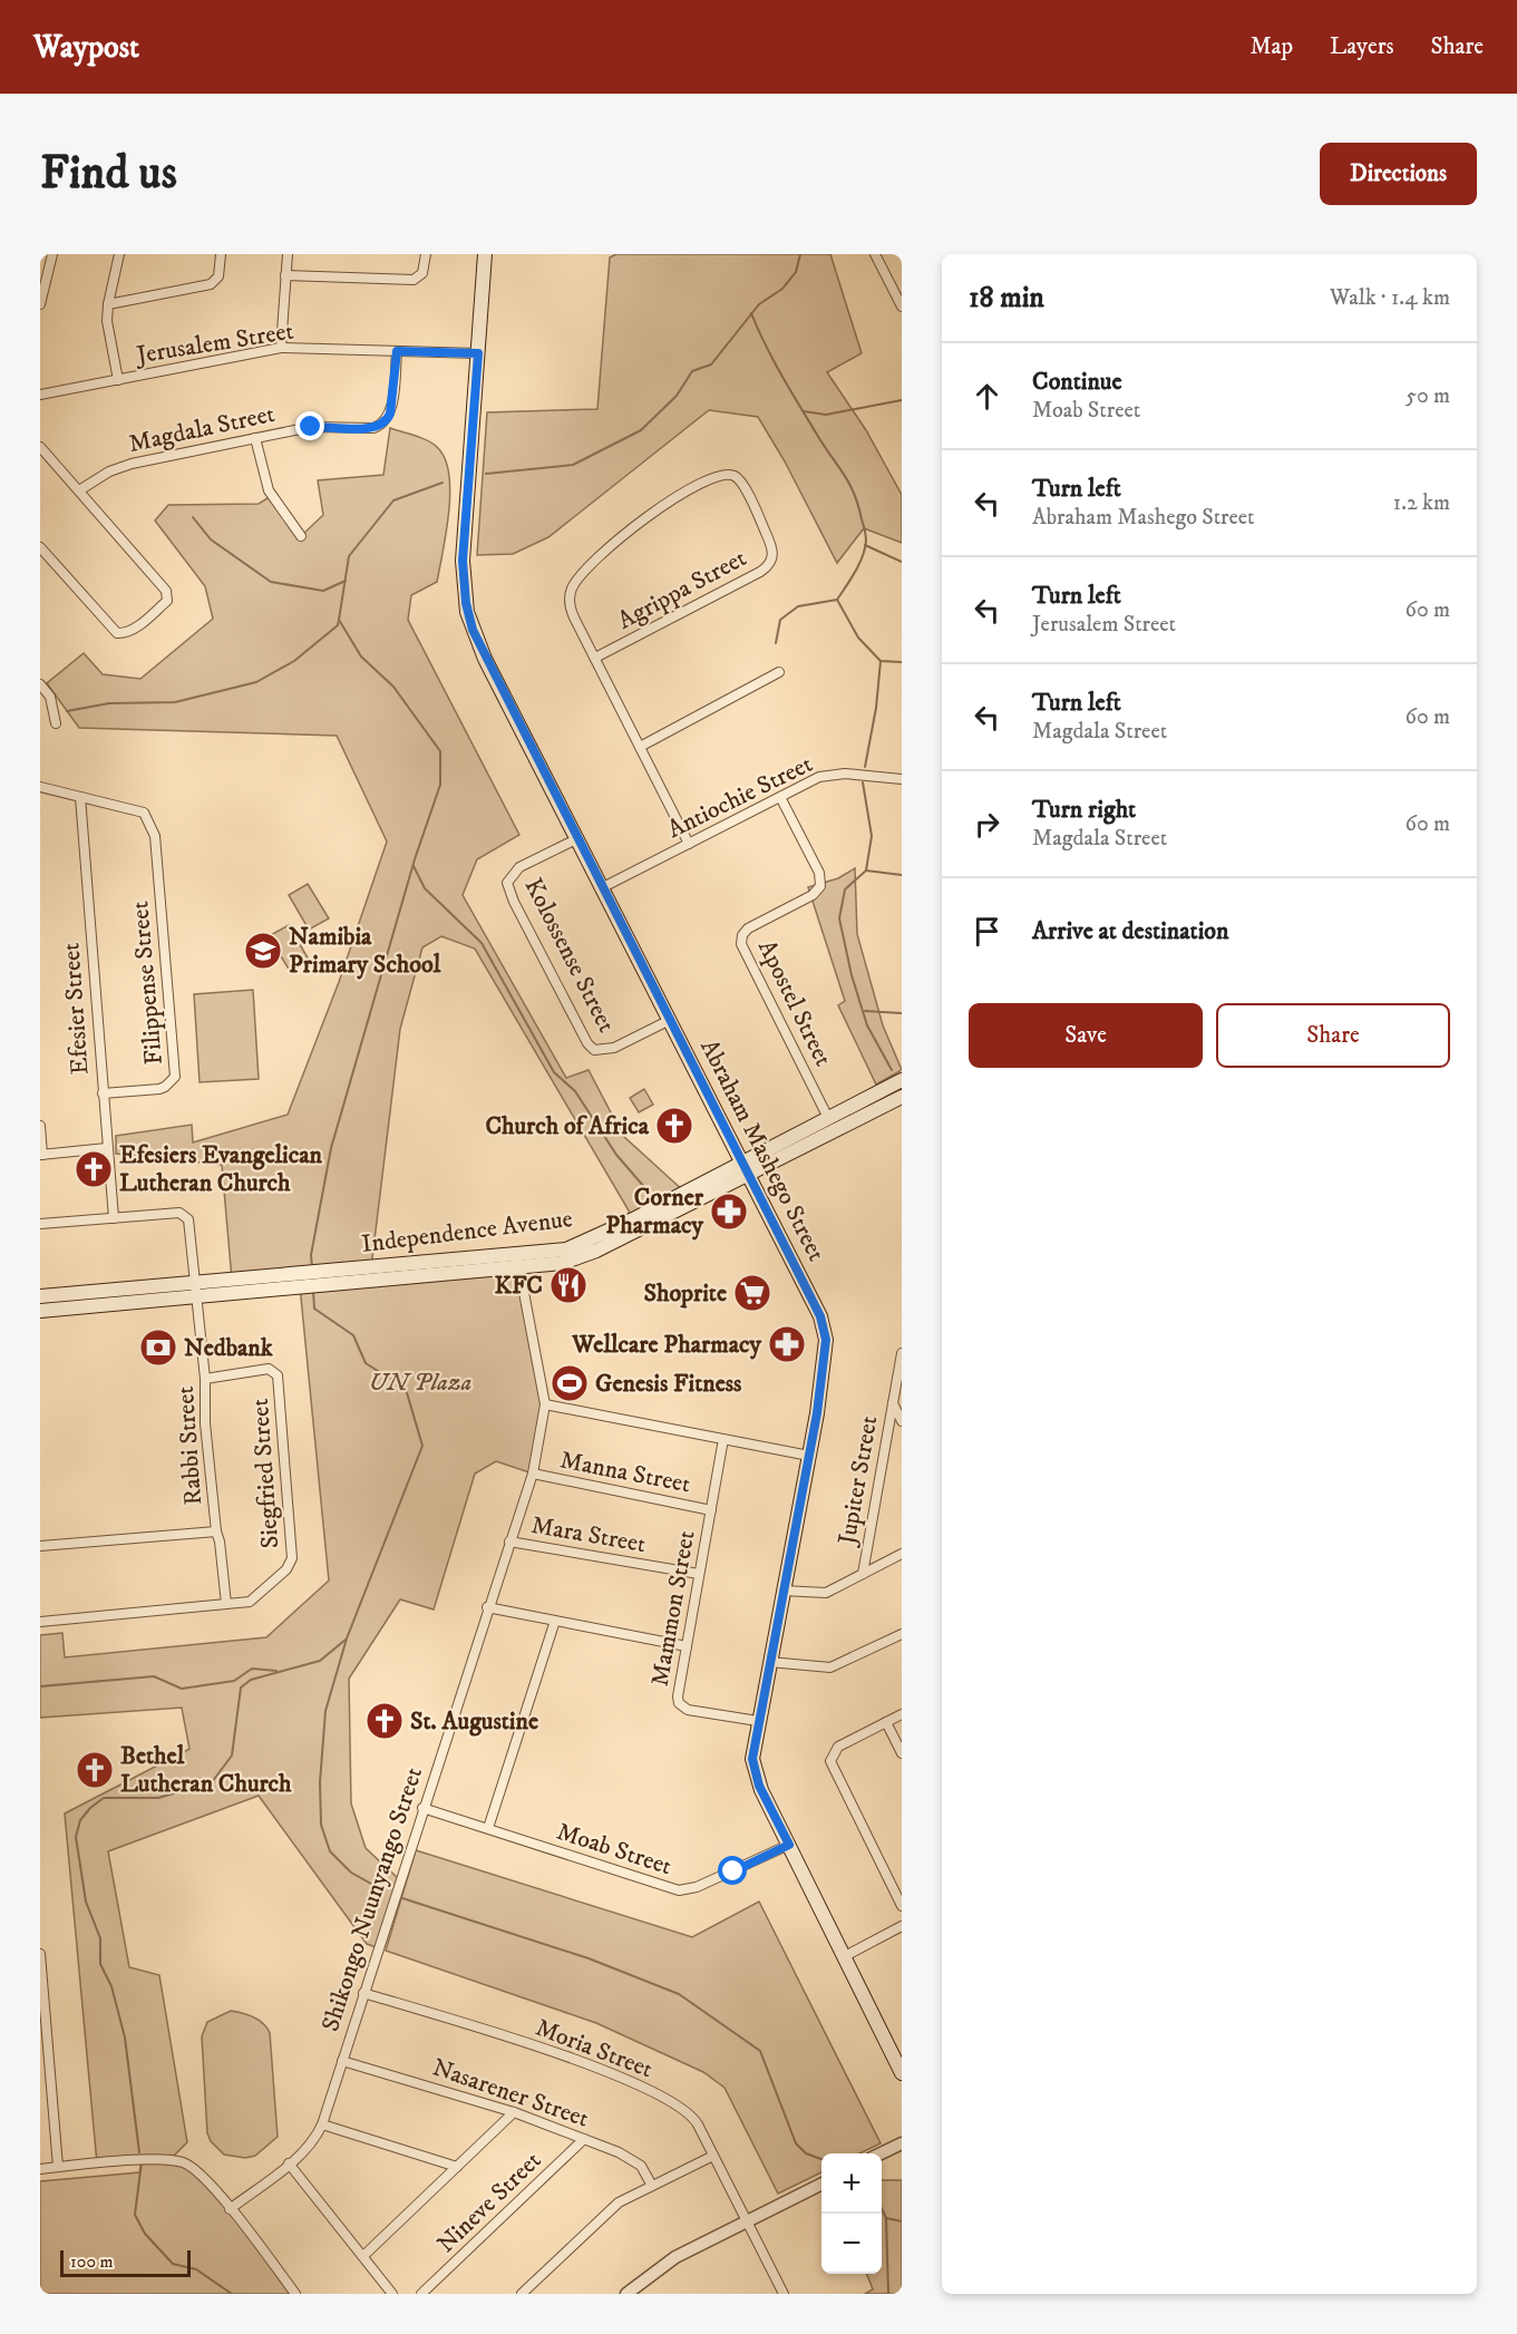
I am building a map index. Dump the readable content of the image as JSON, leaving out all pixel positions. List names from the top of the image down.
{
  "streets": {
    "main road": ["Abraham Mashego Street", "Independence Avenue"],
    "street": [
      "Jerusalem Street",
      "Magdala Street",
      "Agrippa Street",
      "Antiochie Street",
      "Kolossense Street",
      "Filippense Street",
      "Apostel Street",
      "Efesier Street",
      "Rabbi Street",
      "Manna Street",
      "Siegfried Street",
      "Jupiter Street",
      "Mara Street",
      "Mammon Street",
      "Moab Street",
      "Shikongo Nuunyango Street",
      "Moria Street",
      "Nasarener Street",
      "Nineve Street"
    ]
  },
  "crossings": [
    ["Jerusalem Street", "Magdala Street"],
    ["Jerusalem Street", "Abraham Mashego Street"],
    ["Agrippa Street", "Antiochie Street"],
    ["Antiochie Street", "Apostel Street"],
    ["Antiochie Street", "Abraham Mashego Street"],
    ["Kolossense Street", "Abraham Mashego Street"],
    ["Filippense Street", "Efesier Street"],
    ["Apostel Street", "Independence Avenue"],
    ["Efesier Street", "Rabbi Street"],
    ["Abraham Mashego Street", "Independence Avenue"],
    ["Abraham Mashego Street", "Mammon Street"],
    ["Abraham Mashego Street", "Moab Street"],
    ["Independence Avenue", "Rabbi Street"],
    ["Independence Avenue", "Shikongo Nuunyango Street"],
    ["Rabbi Street", "Siegfried Street"],
    ["Manna Street", "Mammon Street"],
    ["Manna Street", "Shikongo Nuunyango Street"],
    ["Mara Street", "Mammon Street"],
    ["Mara Street", "Shikongo Nuunyango Street"],
    ["Moab Street", "Shikongo Nuunyango Street"],
    ["Shikongo Nuunyango Street", "Moria Street"],
    ["Shikongo Nuunyango Street", "Nasarener Street"],
    ["Nasarener Street", "Nineve Street"]
  ],
  "parks": ["UN Plaza"],
  "places": {
    "school or university": ["Namibia Primary School"],
    "church": [
      "Church of Africa",
      "Efesiers Evangelican Lutheran Church",
      "St. Augustine",
      "Bethel Lutheran Church"
    ],
    "pharmacy": ["Corner Pharmacy", "Wellcare Pharmacy"],
    "restaurant": ["KFC"],
    "supermarket": ["Shoprite"],
    "bank": ["Nedbank"],
    "sports": ["Genesis Fitness"]
  },
  "scale_bar": "100 m",
  "page": {
    "header": "Waypost",
    "nav": ["Map", "Layers", "Share"],
    "buttons": [
      "Directions",
      ["Save", "Share"]
    ],
    "title": "Find us",
    "heading": ["18 min", "Walk · 1.4 km"],
    "list": [
      ["Continue", "Moab Street", "50 m"],
      ["Turn left", "Abraham Mashego Street", "1.2 km"],
      ["Turn left", "Jerusalem Street", "60 m"],
      ["Turn left", "Magdala Street", "60 m"],
      ["Turn right", "Magdala Street", "60 m"],
      "Arrive at destination"
    ],
    "map_buttons": ["+", "−"],
    "scale": "100 m"
  }
}
